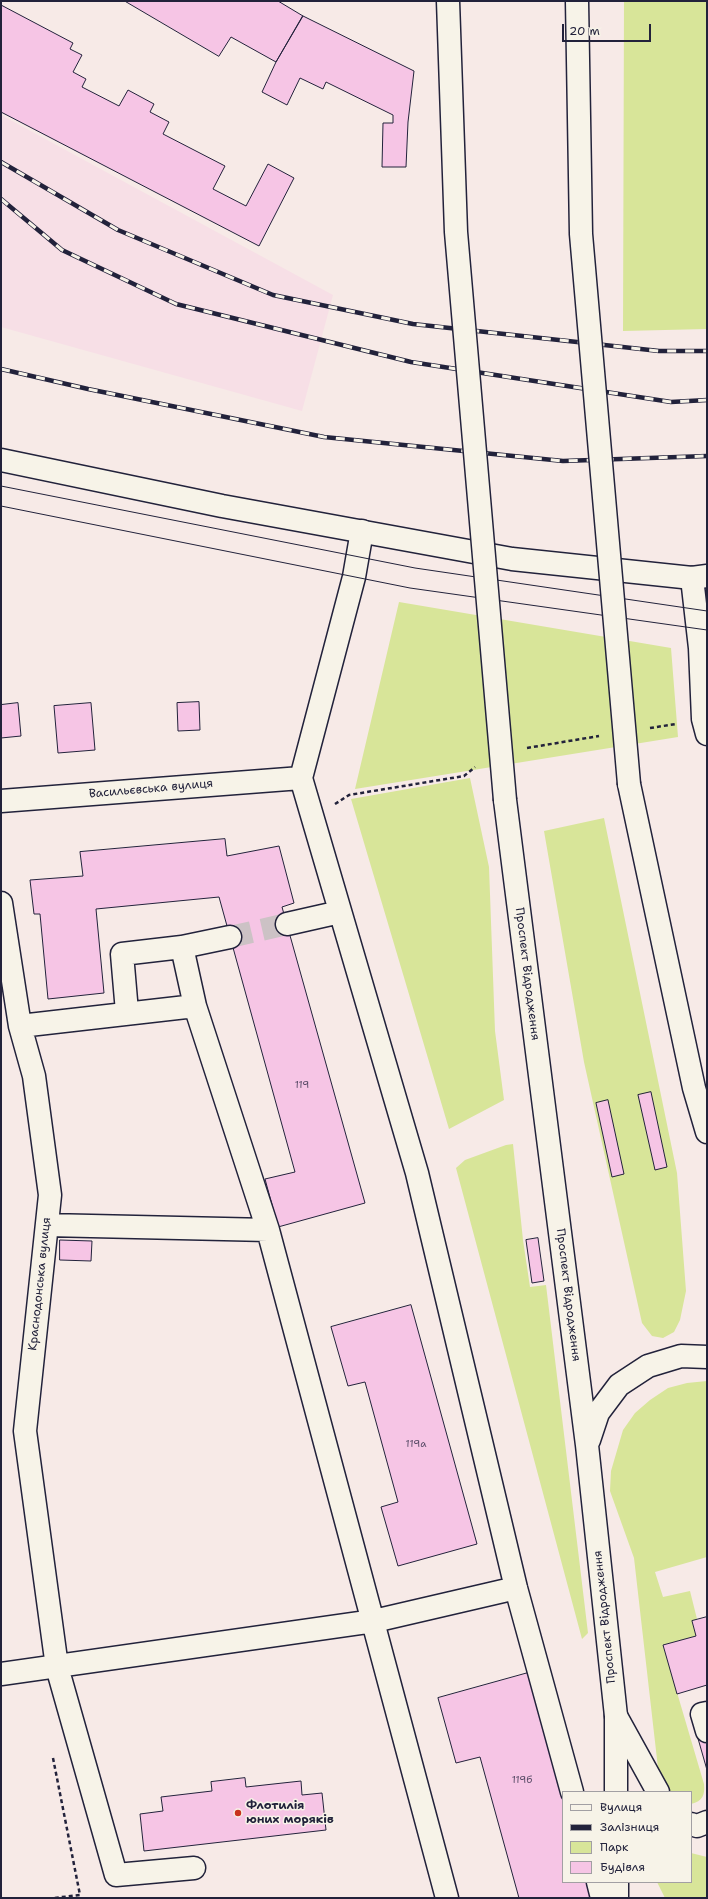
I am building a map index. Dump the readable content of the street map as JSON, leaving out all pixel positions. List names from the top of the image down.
{
  "streets": {
    "main road": ["Васильєвська вулиця", "Проспект Відродження", "Краснодонська вулиця"]
  },
  "places": ["Флотилія юних моряків"],
  "house_numbers": ["119", "119а", "119б"],
  "legend": [
    "Вулиця",
    "Залізниця",
    "Парк",
    "Будівля"
  ],
  "scale_bar": "20 m"
}
